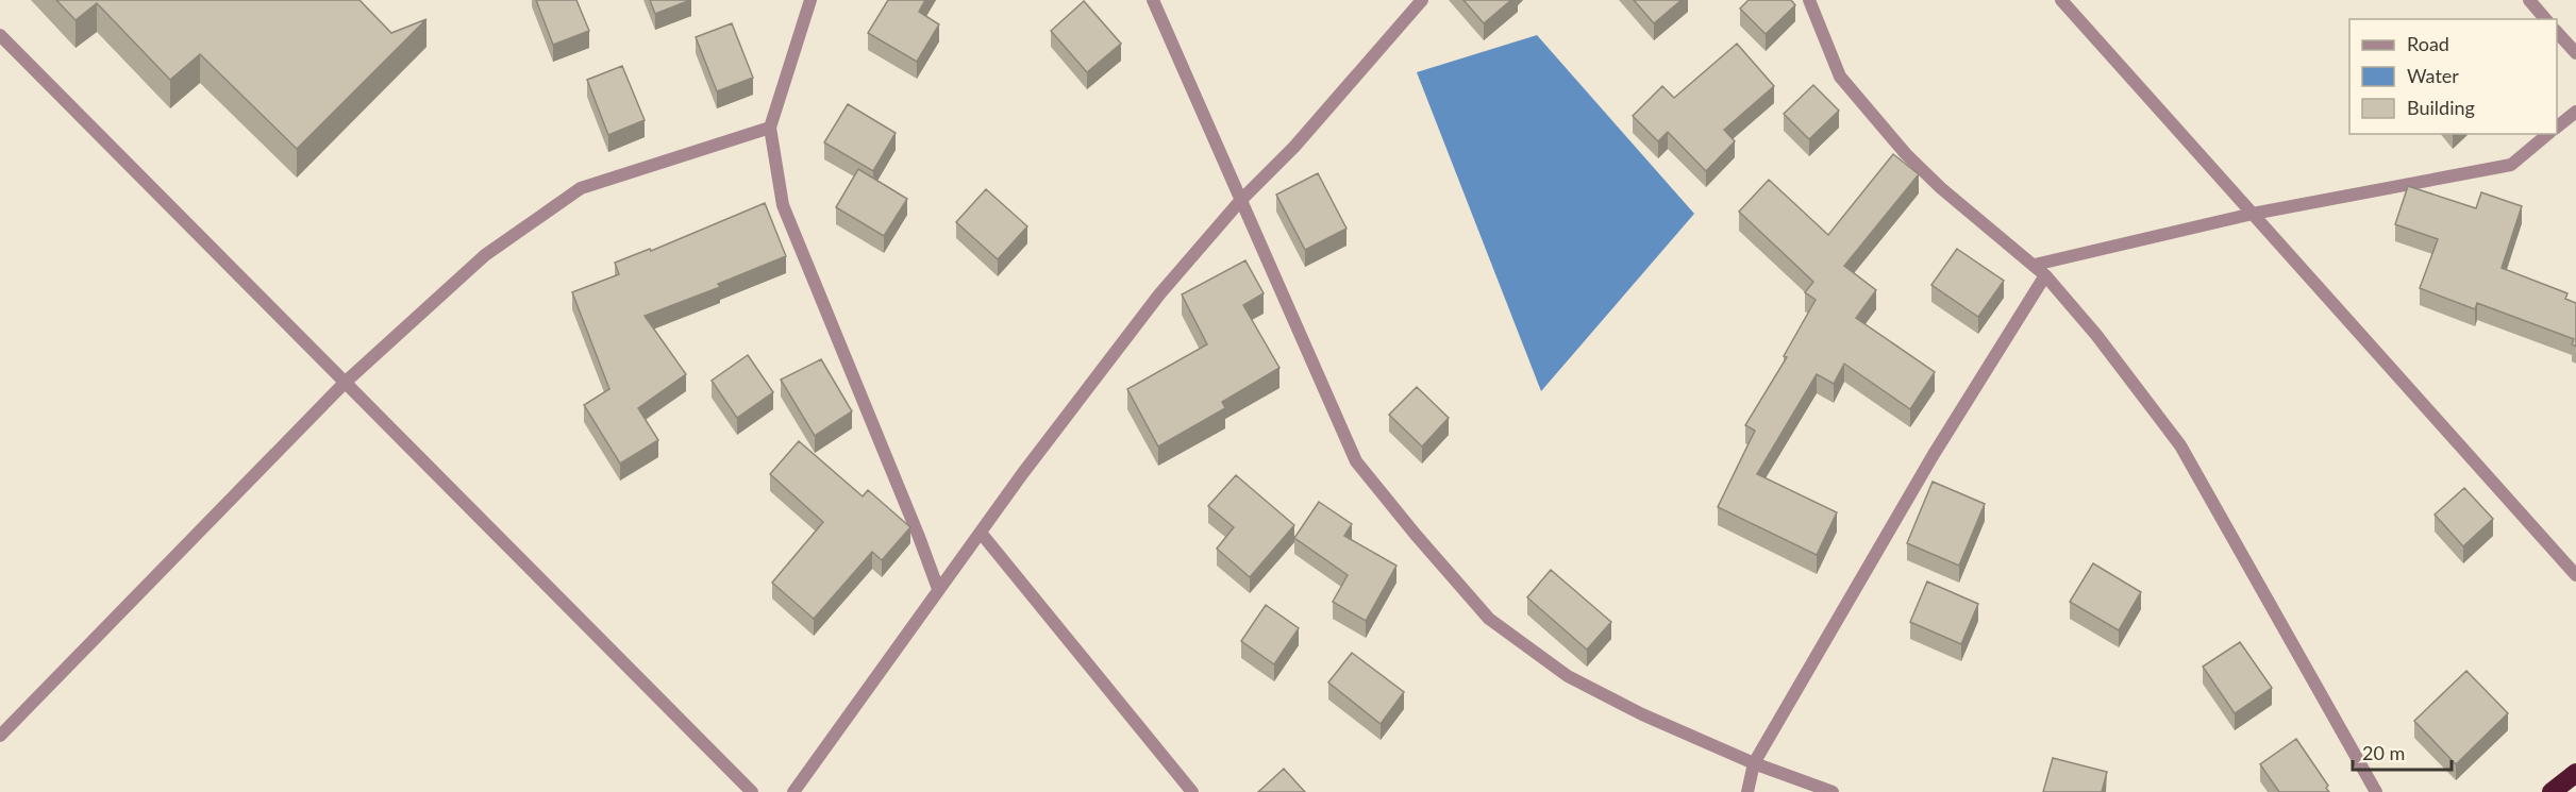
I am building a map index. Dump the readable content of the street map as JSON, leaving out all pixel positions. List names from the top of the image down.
{
  "legend": ["Road", "Water", "Building"],
  "scale_bar": "20 m"
}
